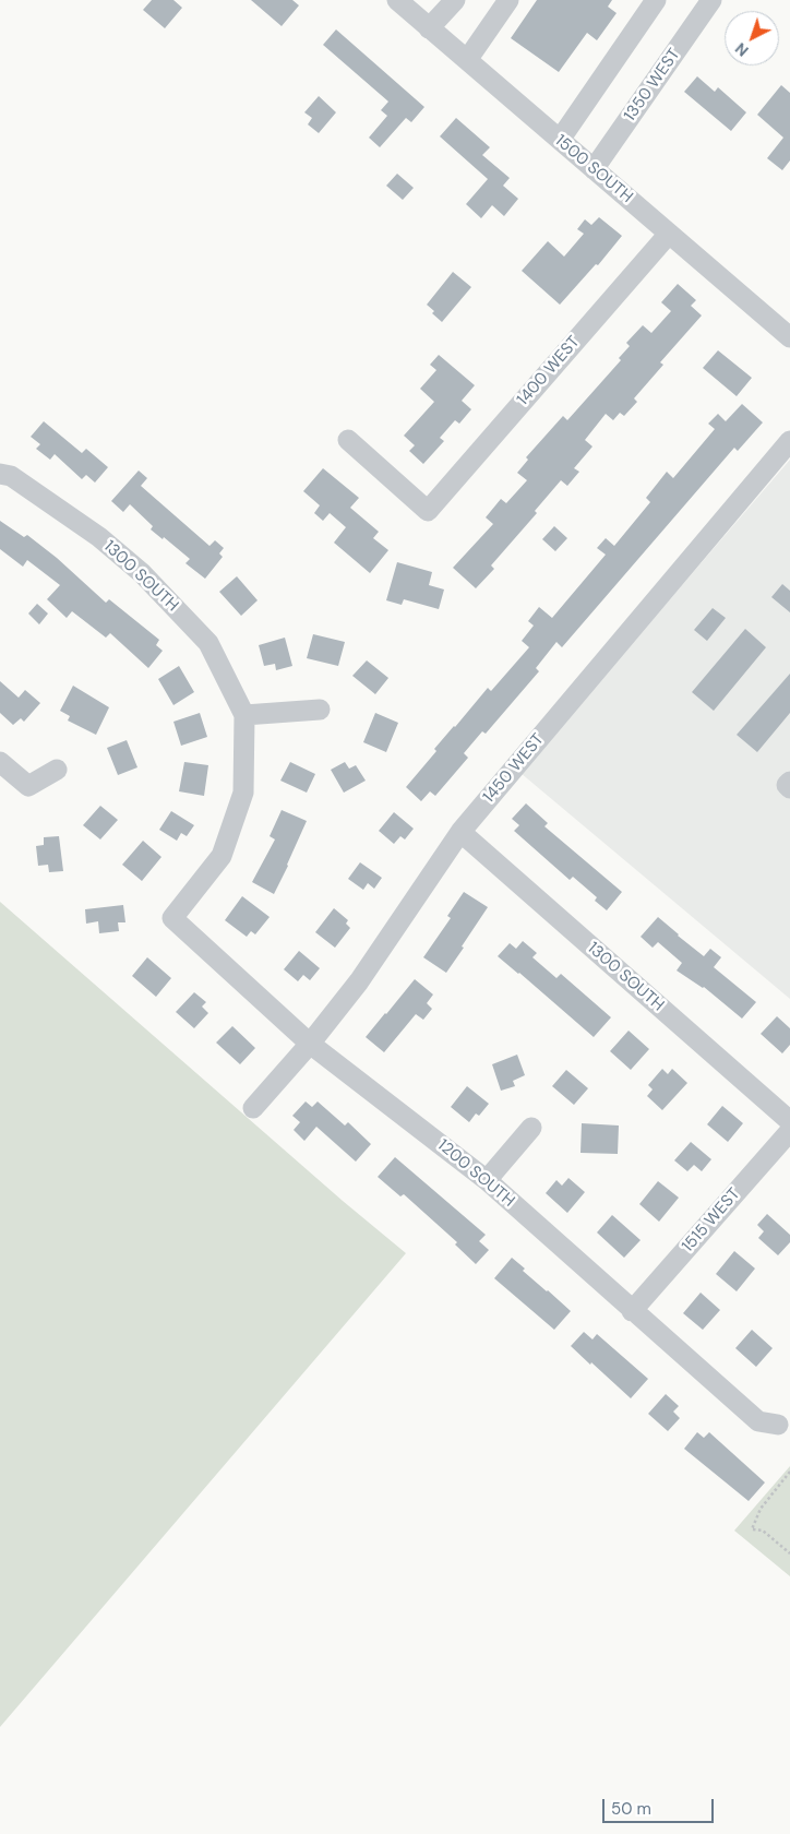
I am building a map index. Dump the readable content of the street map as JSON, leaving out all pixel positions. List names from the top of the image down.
{
  "streets": {
    "street": [
      "1350 WEST",
      "1500 SOUTH",
      "1400 WEST",
      "1300 SOUTH",
      "1450 WEST",
      "1200 SOUTH",
      "1515 WEST"
    ]
  },
  "crossings": [
    ["1350 WEST", "1500 SOUTH"],
    ["1500 SOUTH", "1400 WEST"],
    ["1300 SOUTH", "1450 WEST"],
    ["1300 SOUTH", "1200 SOUTH"],
    ["1450 WEST", "1200 SOUTH"],
    ["1200 SOUTH", "1515 WEST"]
  ],
  "scale_bar": "50 m",
  "north": "bottom left"
}
